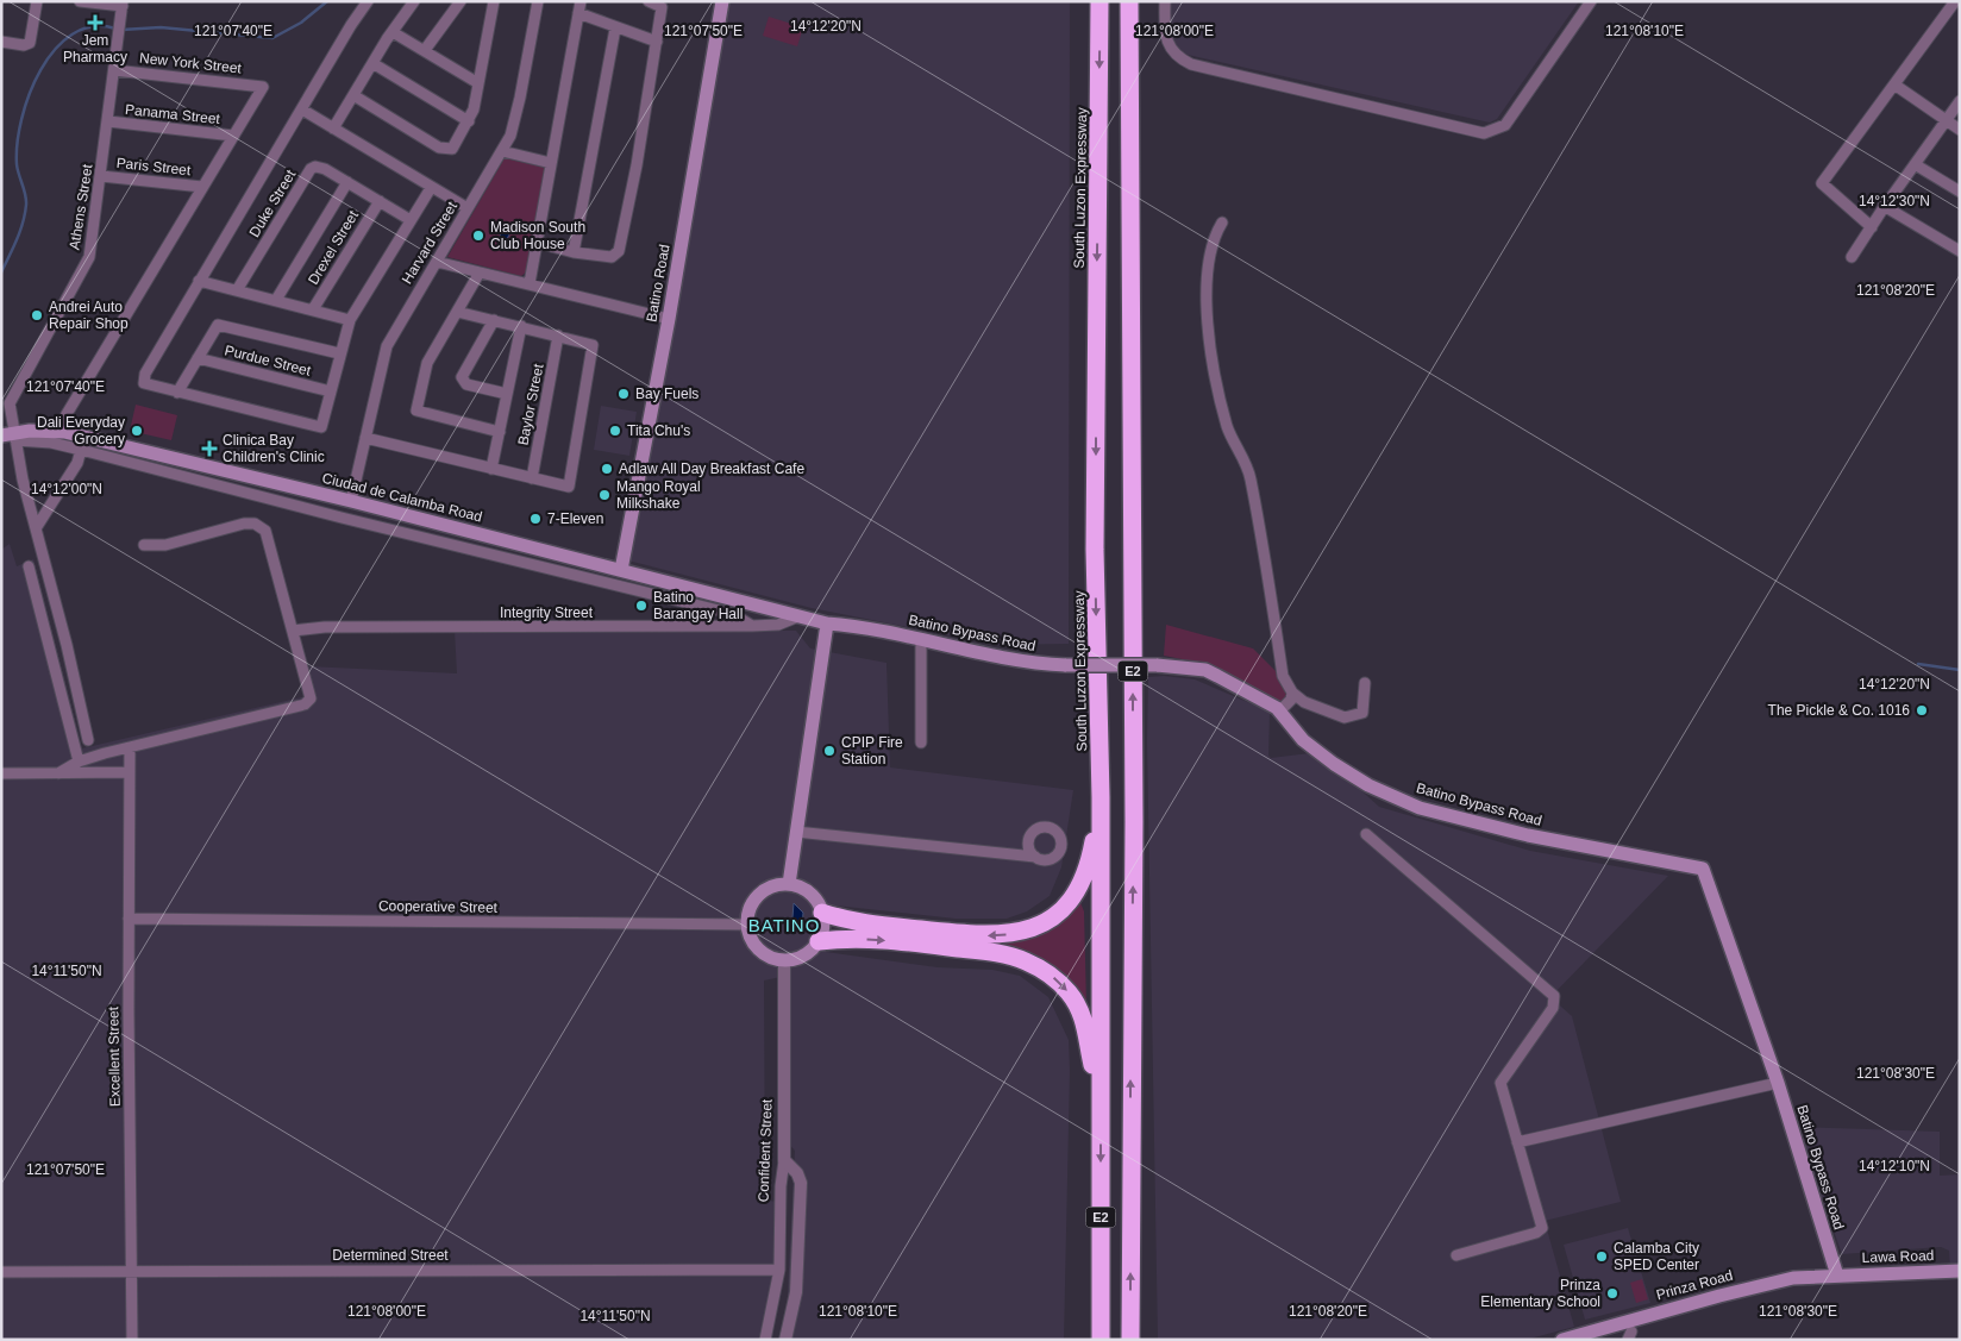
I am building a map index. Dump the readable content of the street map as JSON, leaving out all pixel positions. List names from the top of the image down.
{
  "streets": {
    "highway": ["South Luzon Expressway", "E2"],
    "main road": [
      "Batino Road",
      "Ciudad de Calamba Road",
      "Batino Bypass Road",
      "Lawa Road",
      "Prinza Road"
    ],
    "street": [
      "New York Street",
      "Panama Street",
      "Paris Street",
      "Duke Street",
      "Athens Street",
      "Harvard Street",
      "Drexel Street",
      "Purdue Street",
      "Baylor Street",
      "Integrity Street",
      "Cooperative Street",
      "Excellent Street",
      "Confident Street",
      "Determined Street"
    ]
  },
  "crossings": [
    ["New York Street", "Panama Street"],
    ["New York Street", "Athens Street"],
    ["Panama Street", "Athens Street"],
    ["Paris Street", "Athens Street"],
    ["Duke Street", "Drexel Street"],
    ["Athens Street", "Ciudad de Calamba Road"],
    ["Harvard Street", "Ciudad de Calamba Road"],
    ["Batino Road", "Ciudad de Calamba Road"],
    ["Ciudad de Calamba Road", "Integrity Street"],
    ["Ciudad de Calamba Road", "Batino Bypass Road"],
    ["Integrity Street", "Batino Bypass Road"],
    ["Batino Bypass Road", "Lawa Road"],
    ["Batino Bypass Road", "Prinza Road"],
    ["Cooperative Street", "Excellent Street"],
    ["Cooperative Street", "Confident Street"],
    ["Excellent Street", "Determined Street"],
    ["Confident Street", "Determined Street"],
    ["Lawa Road", "Prinza Road"]
  ],
  "districts": ["BATINO"],
  "places": {
    "health": ["Jem Pharmacy", "Clinica Bay Children's Clinic"],
    "other": [
      "Madison South Club House",
      "Andrei Auto Repair Shop",
      "Bay Fuels",
      "Dali Everyday Grocery",
      "Tita Chu's",
      "Adlaw All Day Breakfast Cafe",
      "Mango Royal Milkshake",
      "7-Eleven",
      "Batino Barangay Hall",
      "The Pickle & Co. 1016",
      "CPIP Fire Station",
      "Calamba City SPED Center",
      "Prinza Elementary School"
    ]
  },
  "coordinates": [
    "14°12'20\"N",
    "121°07'40\"E",
    "121°07'50\"E",
    "121°08'00\"E",
    "121°08'10\"E",
    "14°12'30\"N",
    "121°08'20\"E",
    "14°12'00\"N",
    "14°11'50\"N",
    "121°08'30\"E",
    "14°12'10\"N"
  ]
}
